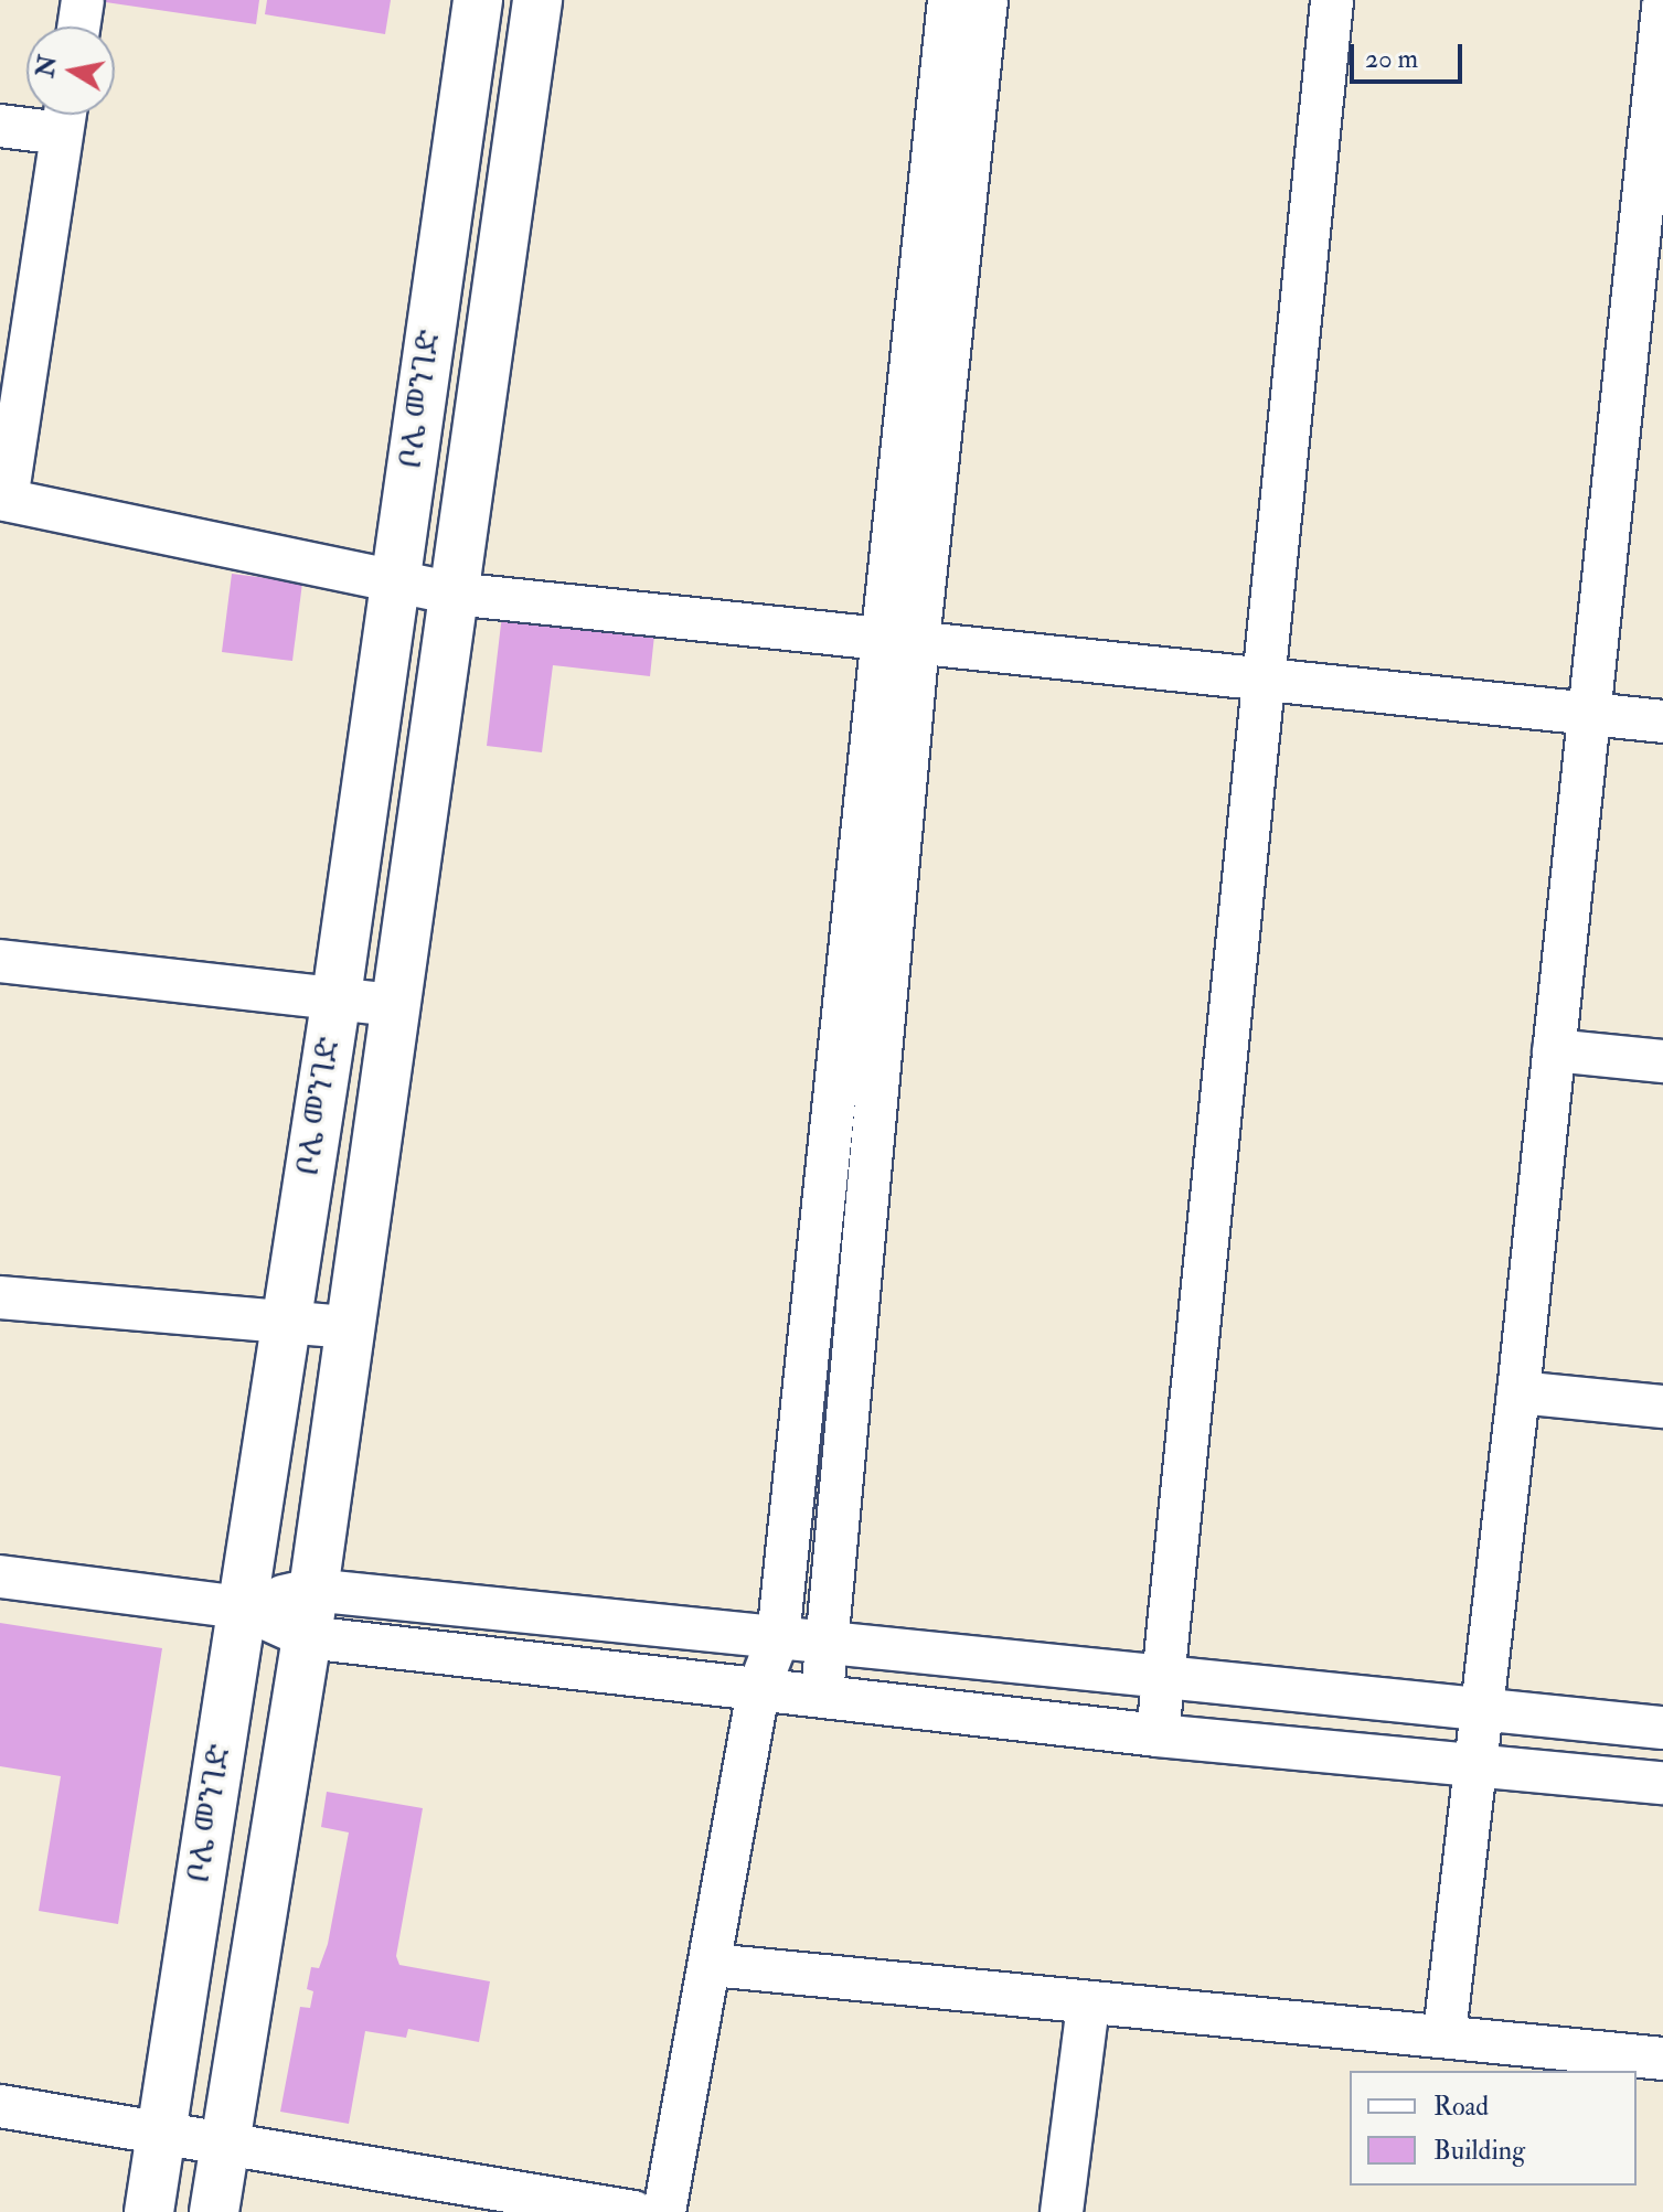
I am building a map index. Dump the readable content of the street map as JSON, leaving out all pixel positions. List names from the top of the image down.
{
  "streets": {
    "main road": ["ቦሌ መንገድ"]
  },
  "legend": ["Road", "Building"],
  "scale_bar": "20 m",
  "north": "left"
}
